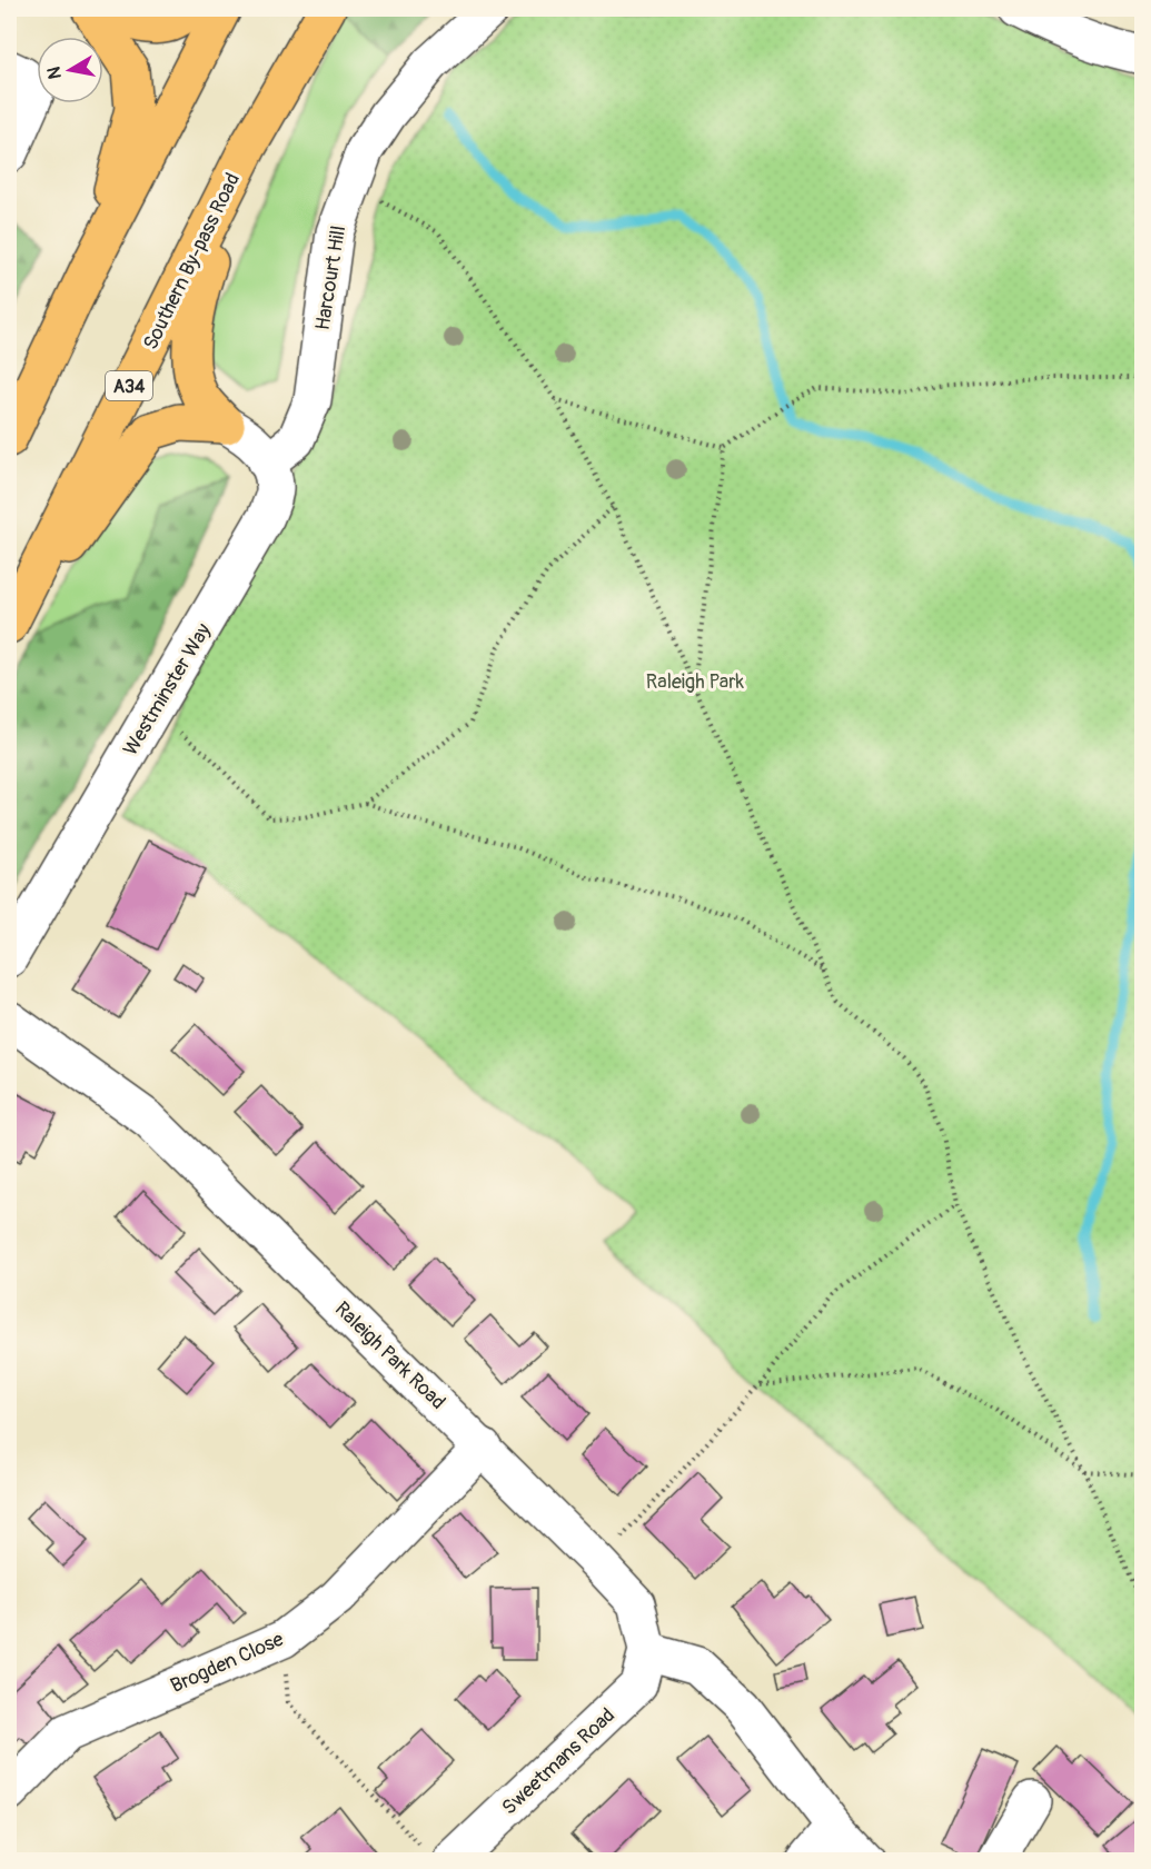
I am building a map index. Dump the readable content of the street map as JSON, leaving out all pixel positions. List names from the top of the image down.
{
  "streets": {
    "highway": ["Southern By-pass Road", "A34"],
    "street": [
      "Harcourt Hill",
      "Westminster Way",
      "Raleigh Park Road",
      "Brogden Close",
      "Sweetmans Road"
    ]
  },
  "crossings": [
    ["Harcourt Hill", "Westminster Way"],
    ["Raleigh Park Road", "Brogden Close"],
    ["Raleigh Park Road", "Sweetmans Road"]
  ],
  "parks": ["Raleigh Park"],
  "north": "left"
}
